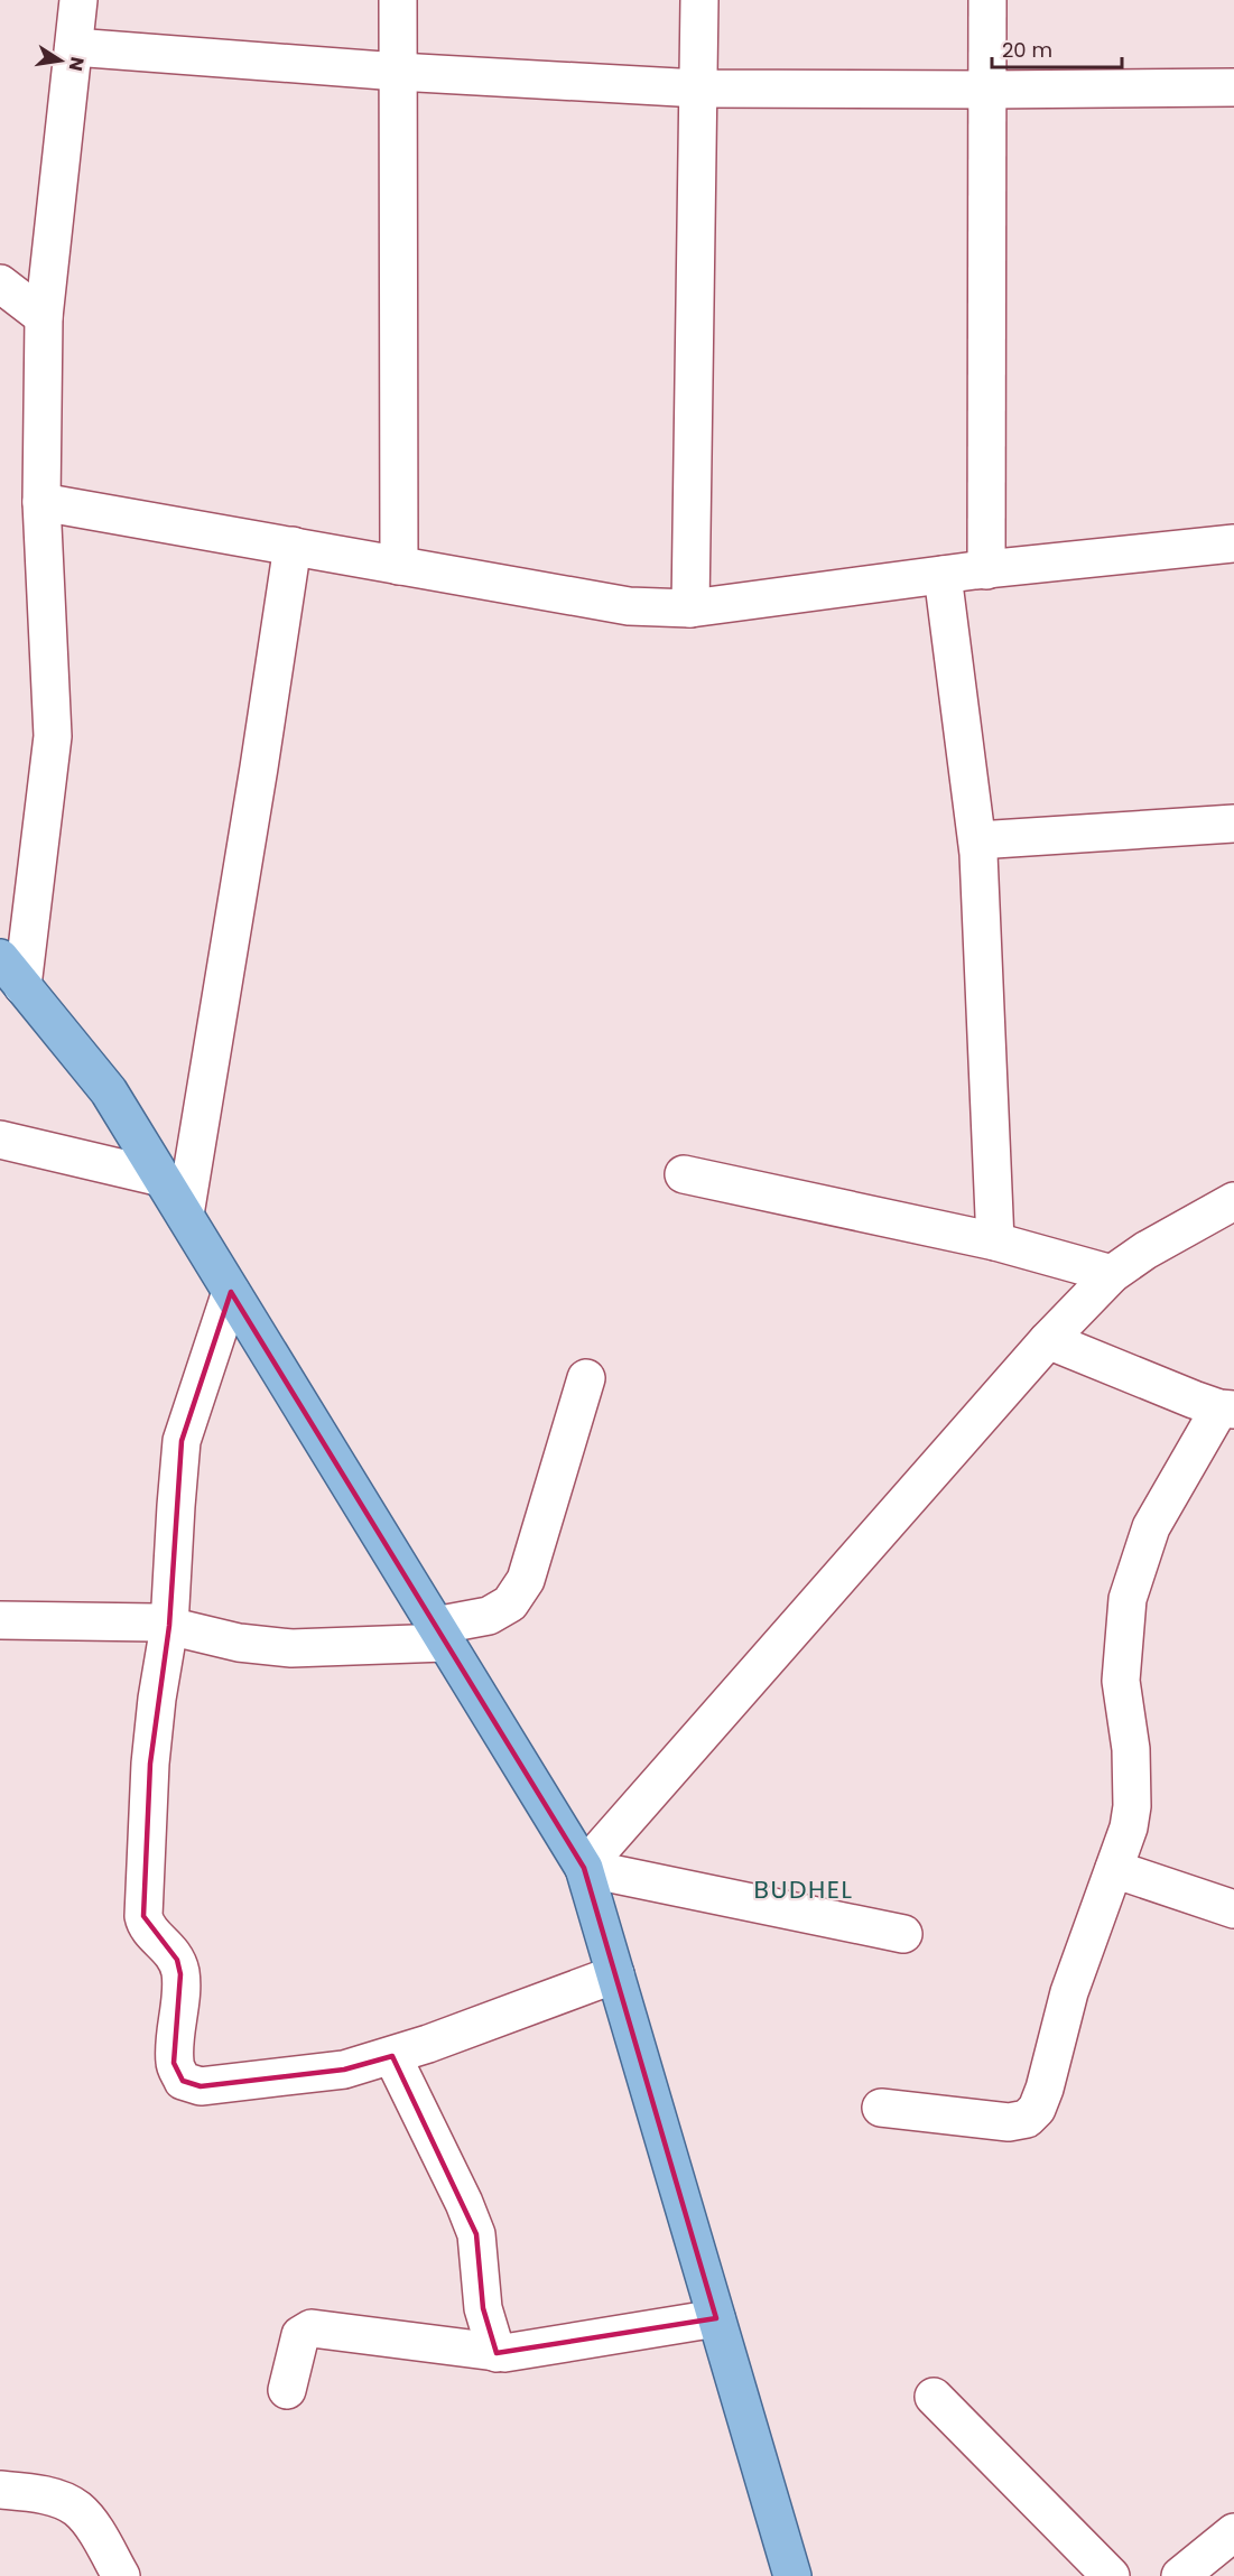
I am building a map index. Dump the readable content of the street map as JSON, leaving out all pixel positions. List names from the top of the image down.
{
  "districts": ["BUDHEL"],
  "scale_bar": "20 m",
  "north": "right"
}
